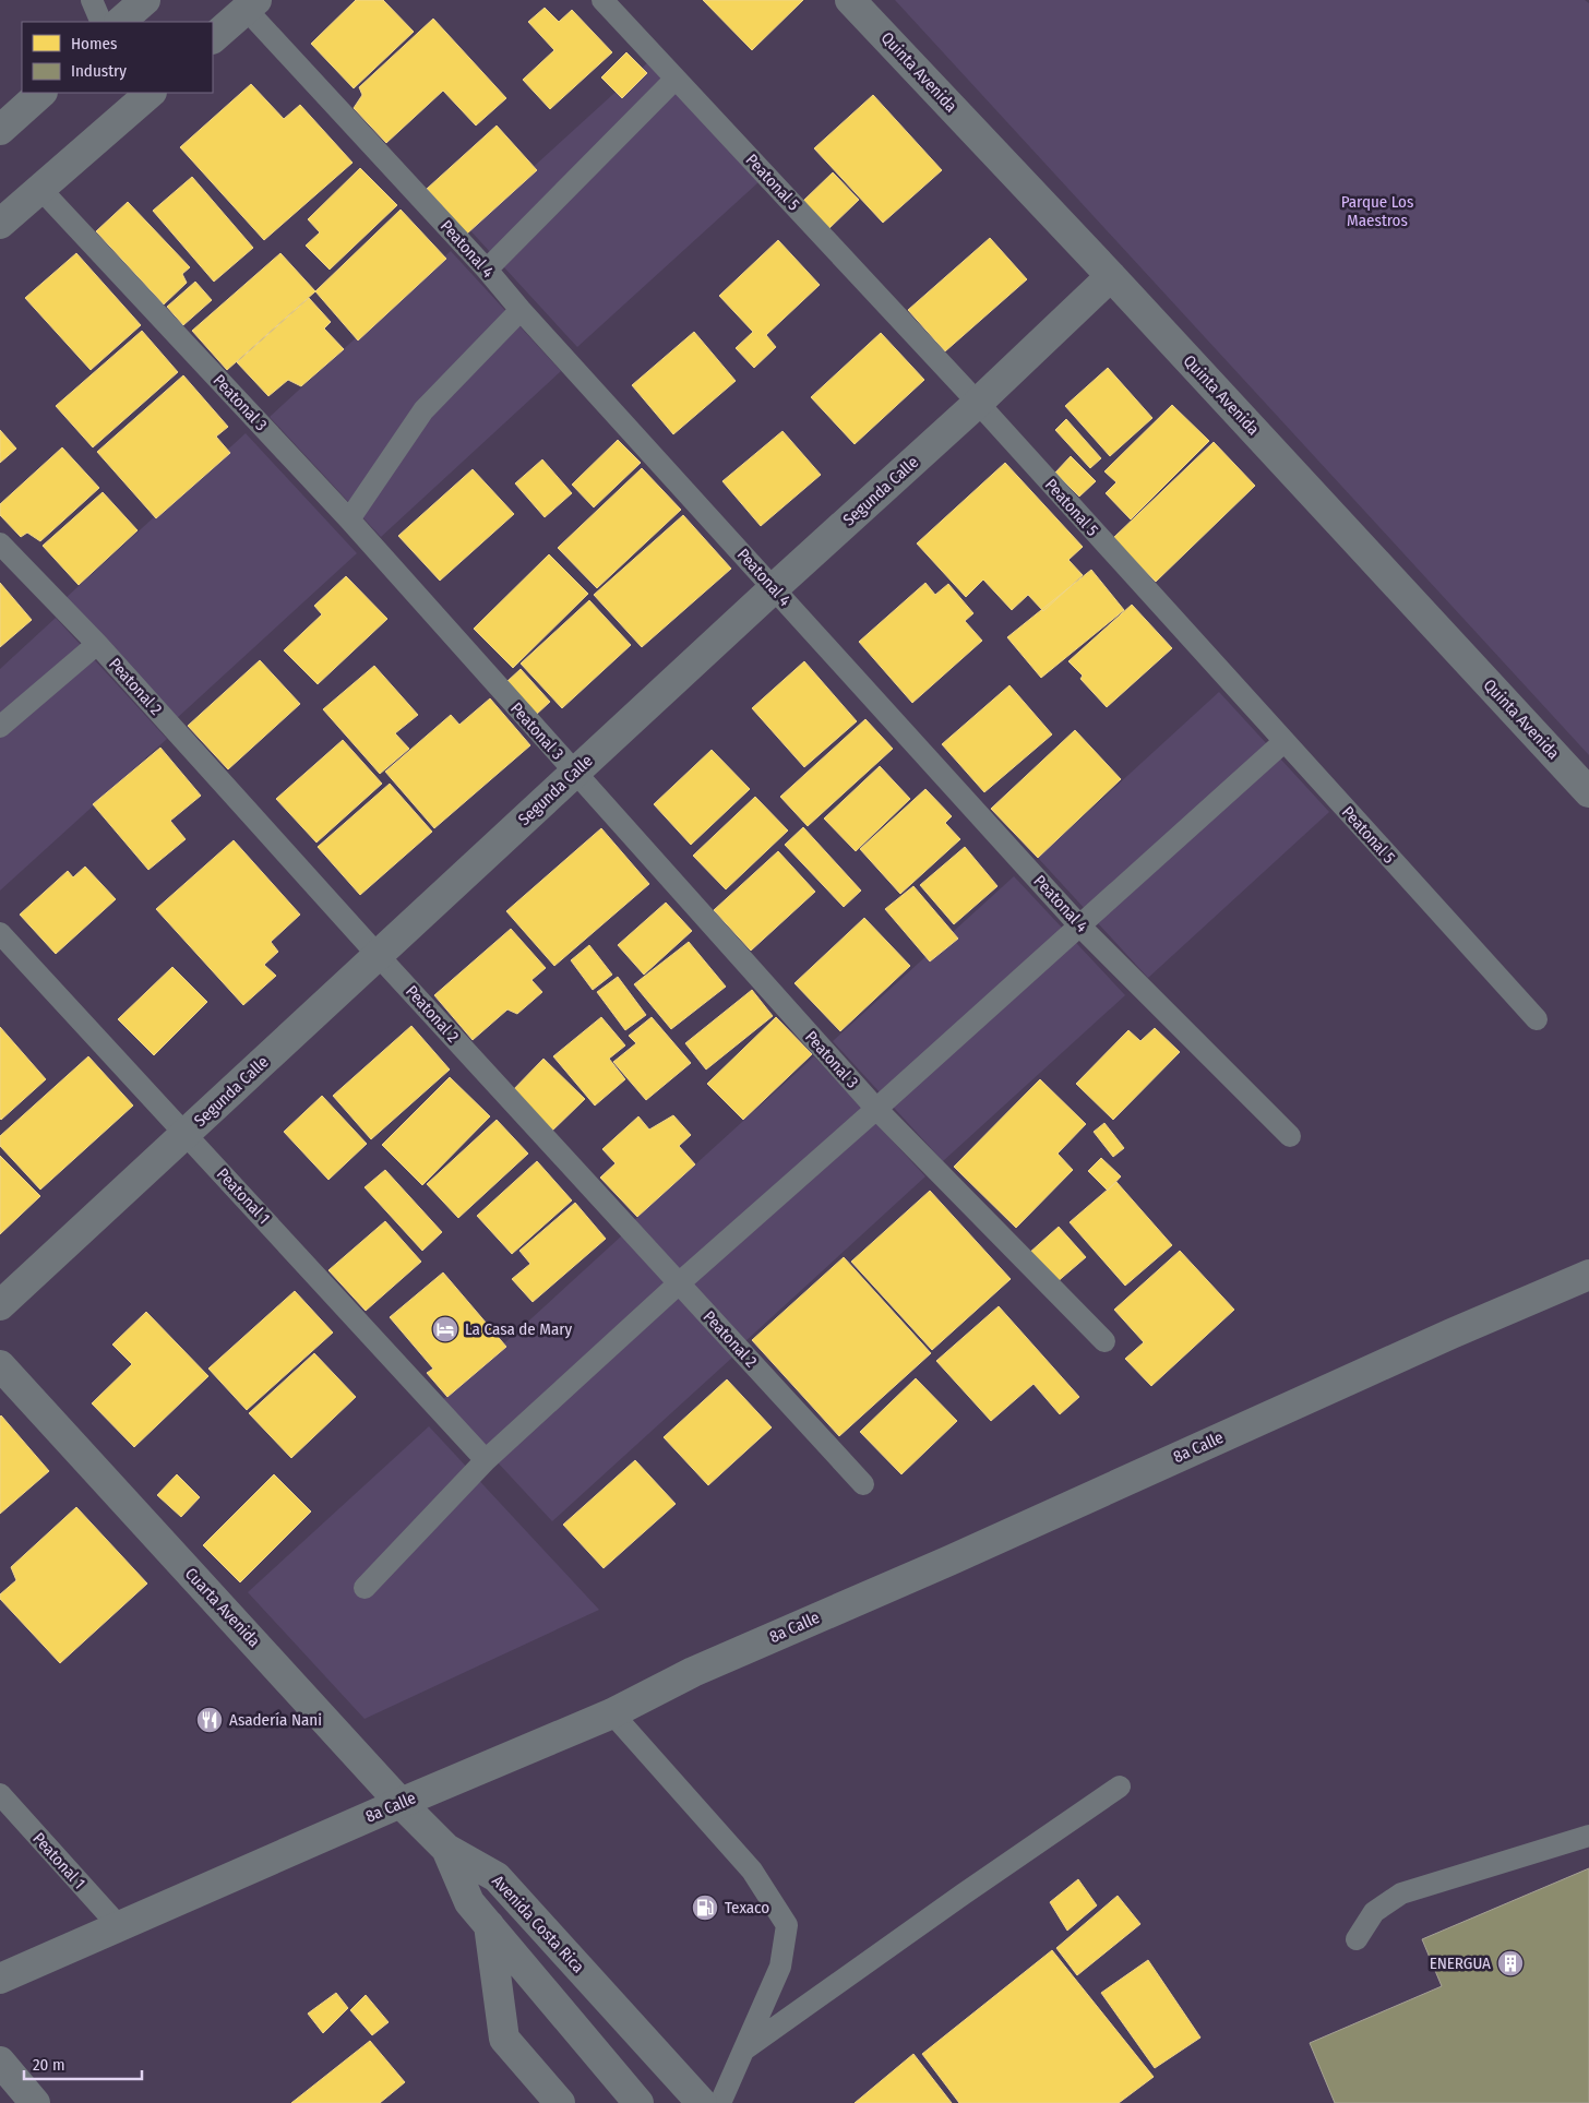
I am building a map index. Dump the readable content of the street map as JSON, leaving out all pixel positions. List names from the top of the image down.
{
  "streets": {
    "street": [
      "Quinta Avenida",
      "Segunda Calle",
      "8a Calle",
      "Cuarta Avenida",
      "Avenida Costa Rica"
    ],
    "lane": [
      "Peatonal 5",
      "Peatonal 4",
      "Peatonal 3",
      "Peatonal 2",
      "Peatonal 1"
    ]
  },
  "crossings": [
    ["Quinta Avenida", "Segunda Calle"],
    ["Peatonal 5", "Segunda Calle"],
    ["Peatonal 4", "Segunda Calle"],
    ["Peatonal 3", "Segunda Calle"],
    ["Segunda Calle", "Peatonal 2"],
    ["Segunda Calle", "Peatonal 1"],
    ["Peatonal 1", "8a Calle"],
    ["8a Calle", "Cuarta Avenida"],
    ["Cuarta Avenida", "Avenida Costa Rica"]
  ],
  "parks": ["Parque Los Maestros"],
  "places": {
    "hotel": ["La Casa de Mary"],
    "restaurant": ["Asadería Nani"],
    "fuel station": ["Texaco"],
    "building": ["ENERGUA"]
  },
  "legend": ["Homes", "Industry"],
  "scale_bar": "20 m"
}
